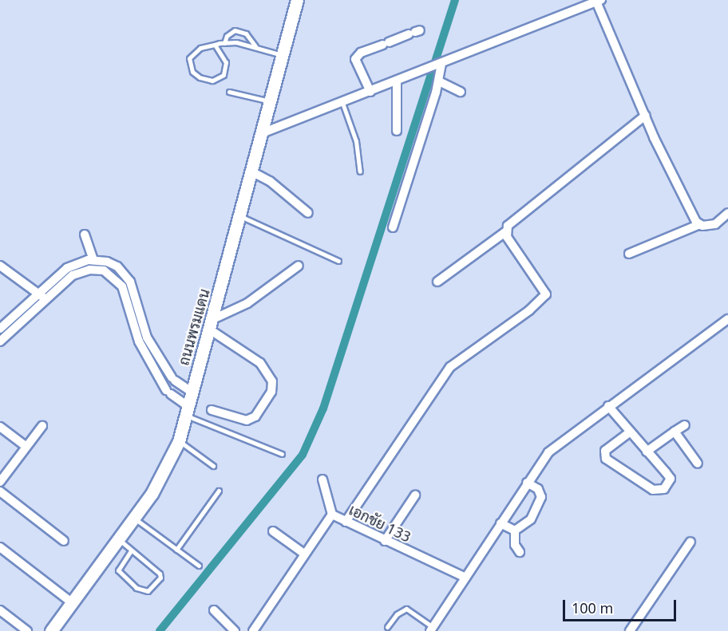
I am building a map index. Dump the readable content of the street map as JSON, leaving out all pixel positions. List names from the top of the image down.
{
  "streets": {
    "main road": ["ถนนพรมแดน"],
    "street": ["เอกชัย 133"]
  },
  "scale_bar": "100 m"
}
